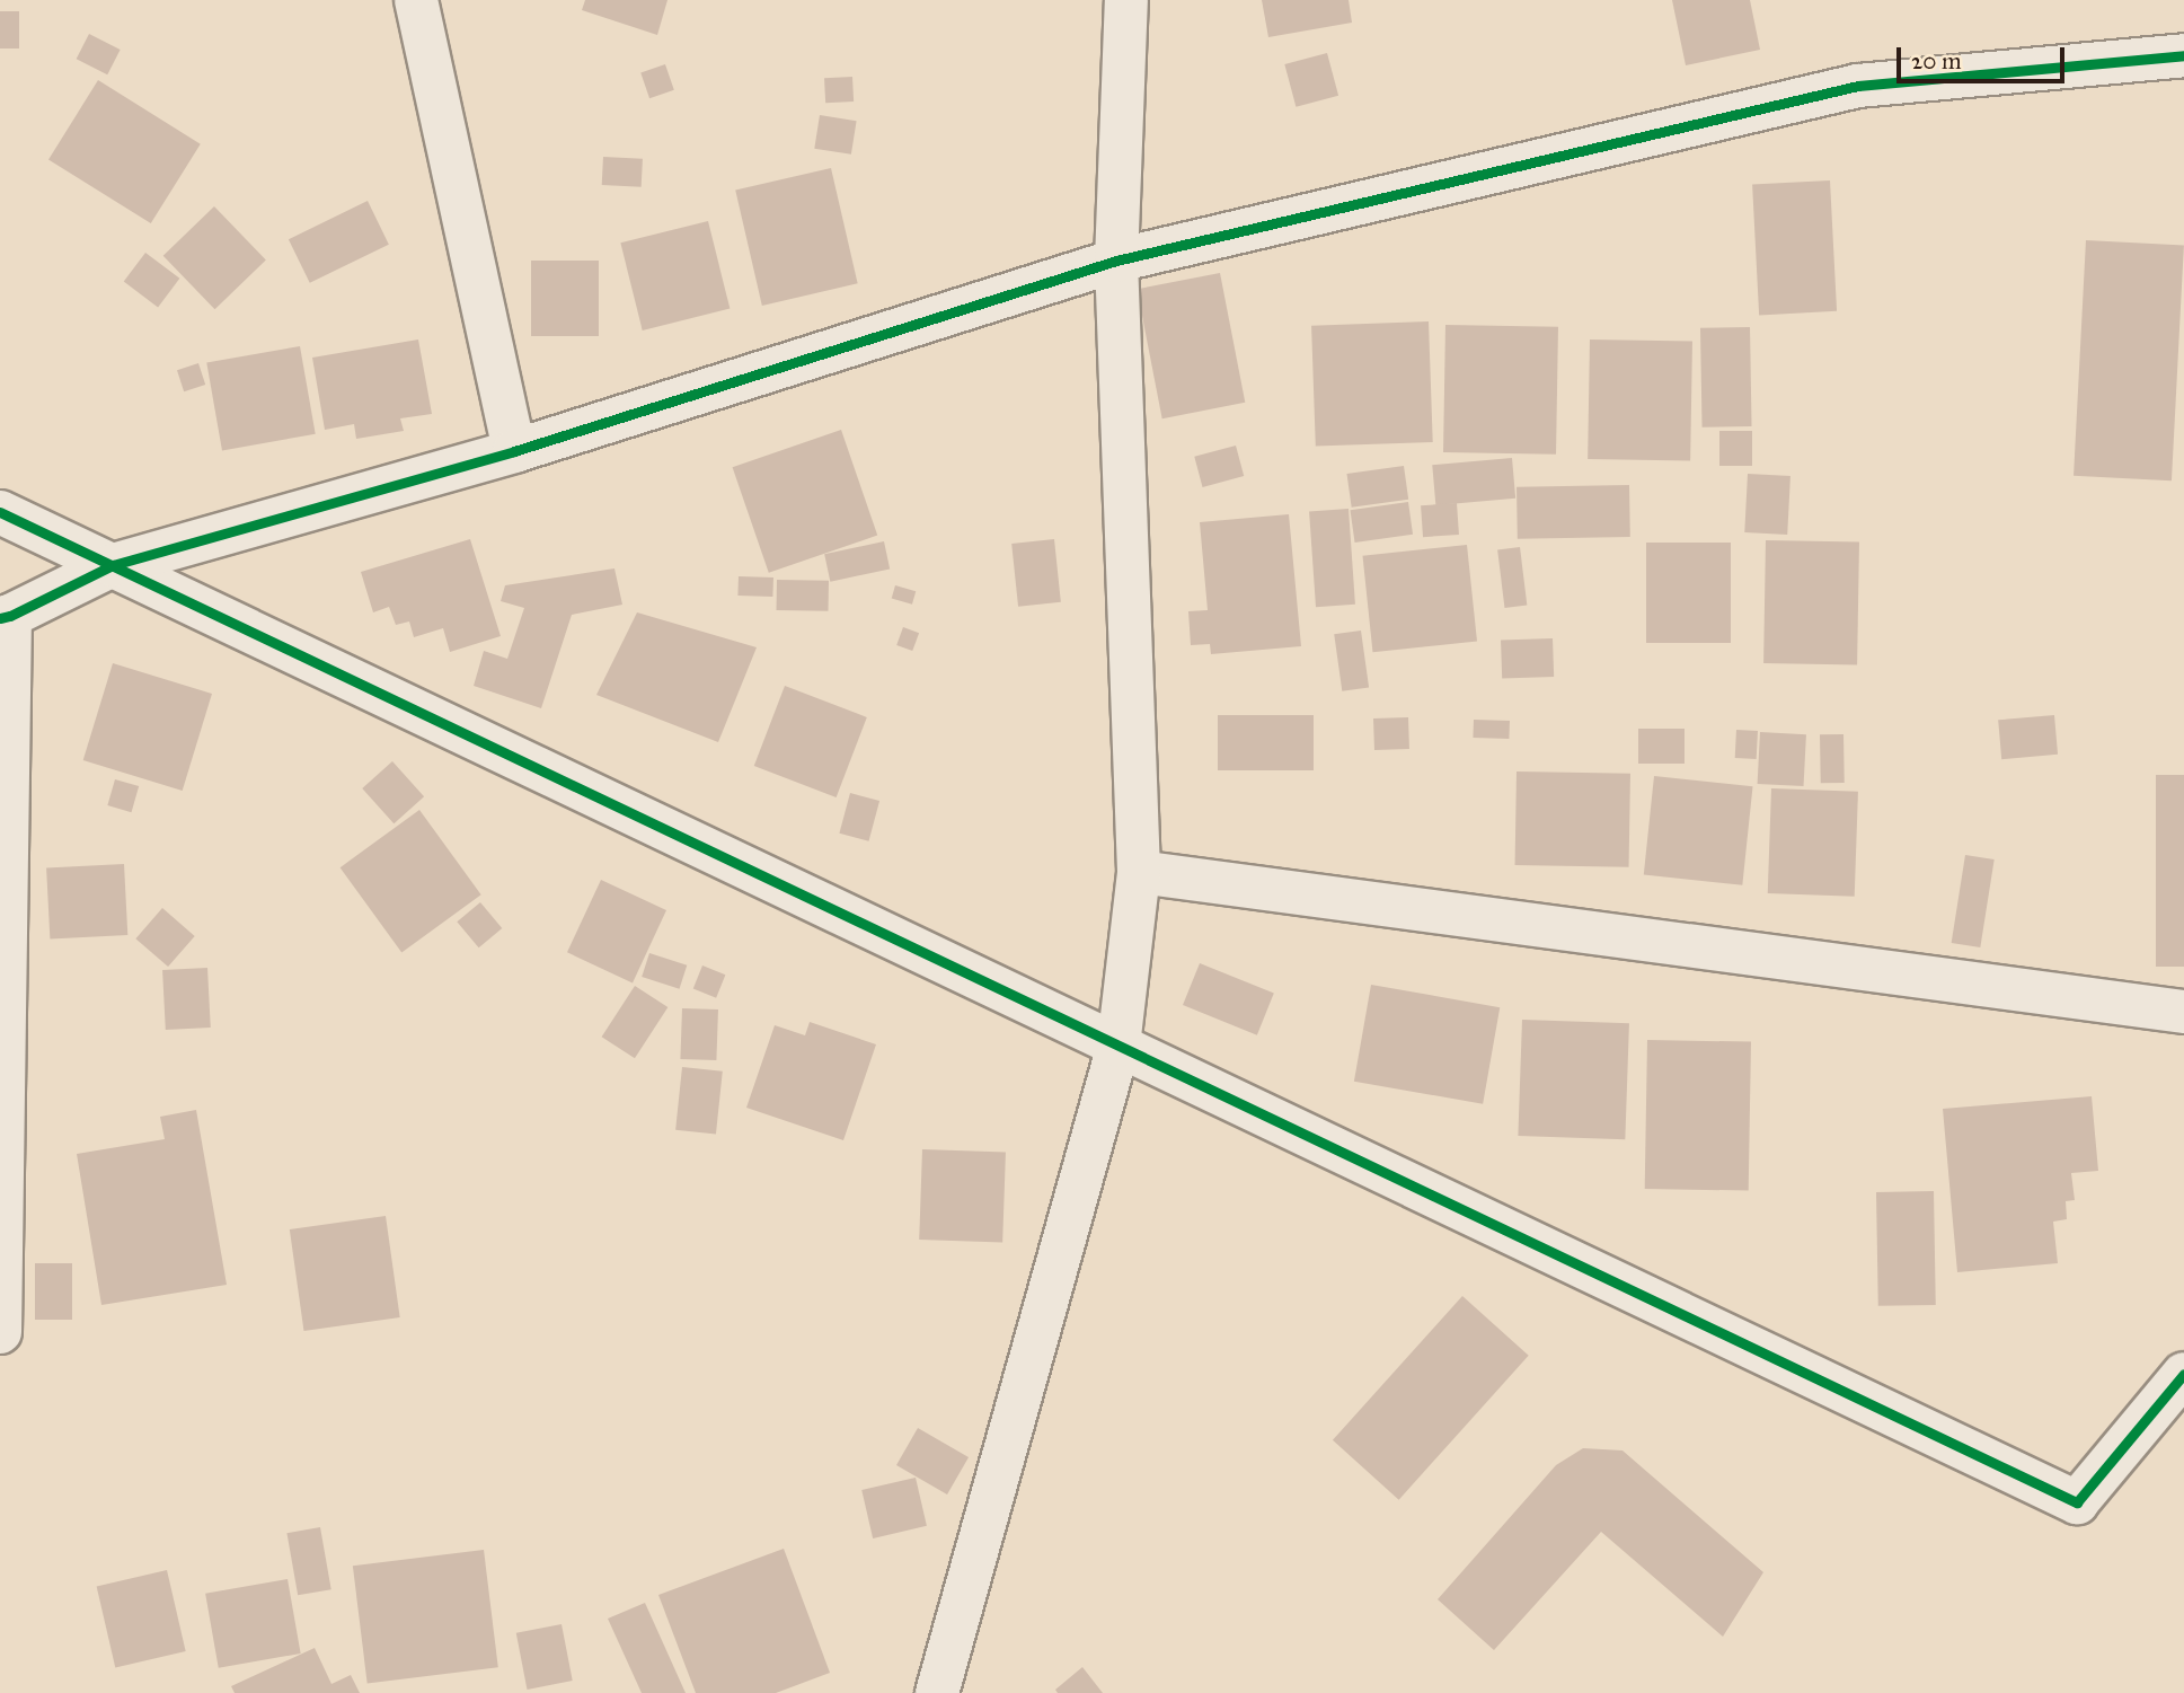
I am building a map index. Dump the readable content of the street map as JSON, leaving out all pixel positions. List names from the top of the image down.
{
  "scale_bar": "20 m"
}
